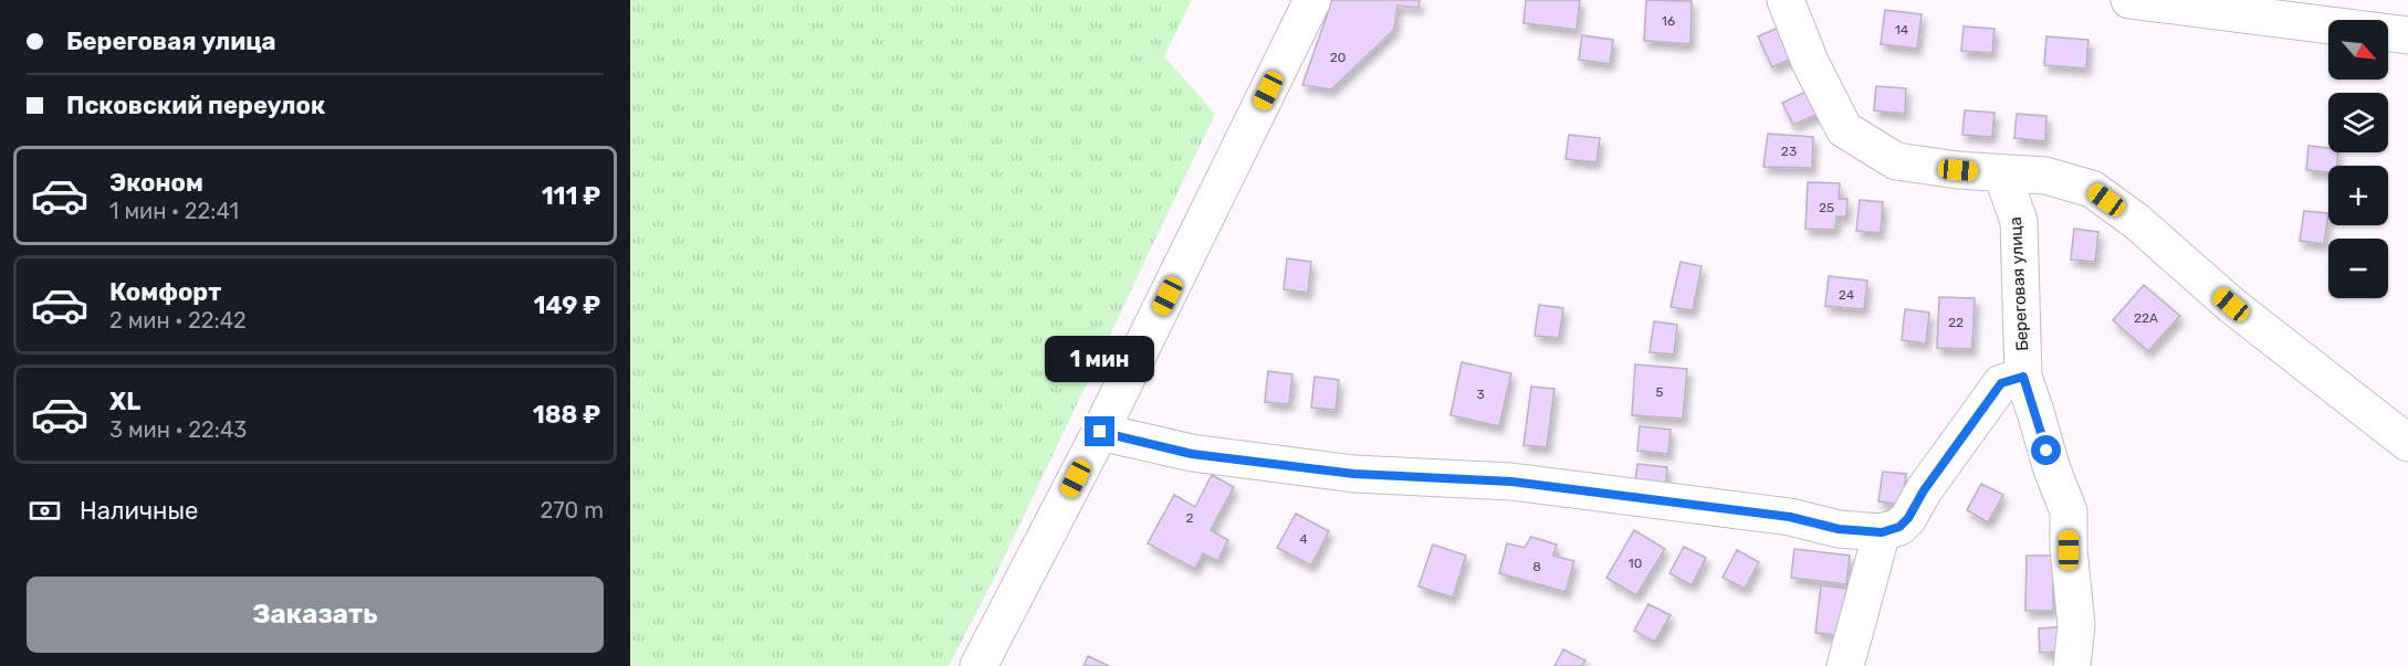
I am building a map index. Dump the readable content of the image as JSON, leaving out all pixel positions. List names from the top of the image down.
{
  "streets": {
    "street": ["Береговая улица"]
  },
  "house_numbers": [
    "16",
    "14",
    "20",
    "23",
    "25",
    "24",
    "22А",
    "22",
    "5",
    "3",
    "2",
    "4",
    "10",
    "8"
  ],
  "north": "bottom right",
  "page": {
    "banner": ["Береговая улица", "Псковский переулок"],
    "map_buttons": ["+", "−"],
    "list": [
      {
        "name": "Эконом",
        "note": "1 мин · 22:41",
        "value": "111 ₽"
      },
      {
        "name": "Комфорт",
        "note": "2 мин · 22:42",
        "value": "149 ₽"
      },
      {
        "name": "XL",
        "note": "3 мин · 22:43",
        "value": "188 ₽"
      }
    ],
    "bubble": "1 мин",
    "pay": ["Наличные", "270 m"],
    "buttons": "Заказать"
  }
}
